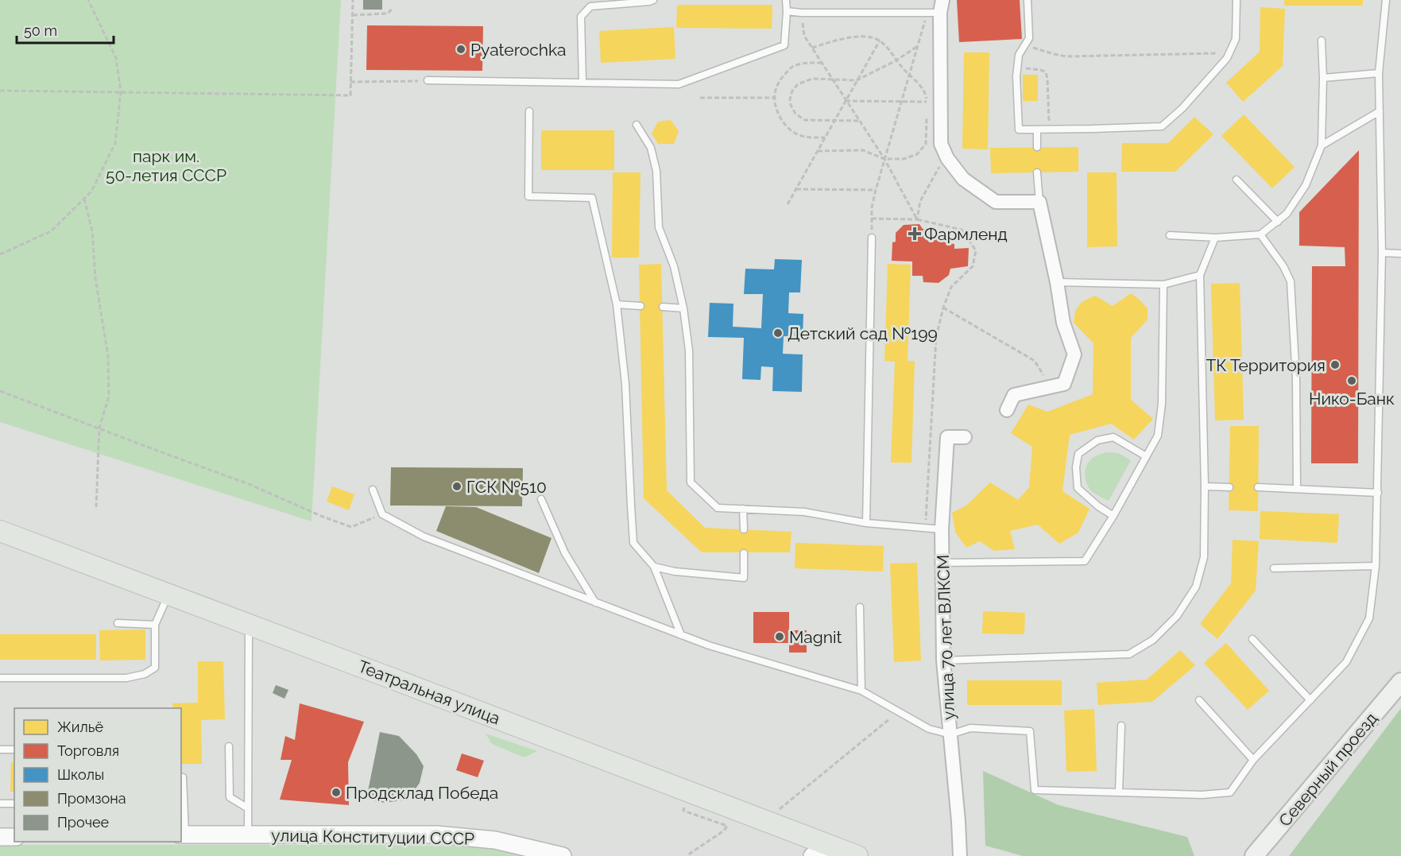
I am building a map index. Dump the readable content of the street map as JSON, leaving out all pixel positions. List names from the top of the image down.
{
  "streets": {
    "main road": ["Театральная улица", "Северный проезд"],
    "street": ["улица 70 лет ВЛКСМ", "улица Конституции СССР"]
  },
  "parks": ["парк им. 50-летия СССР"],
  "places": {
    "other": [
      "Pyaterochka",
      "Детский сад №199",
      "ТК Территория",
      "Нико-Банк",
      "ГСК №510",
      "Magnit",
      "Продсклад Победа"
    ],
    "health": ["Фармленд"]
  },
  "legend": [
    "Жильё",
    "Торговля",
    "Школы",
    "Промзона",
    "Прочее"
  ],
  "scale_bar": "50 m"
}
